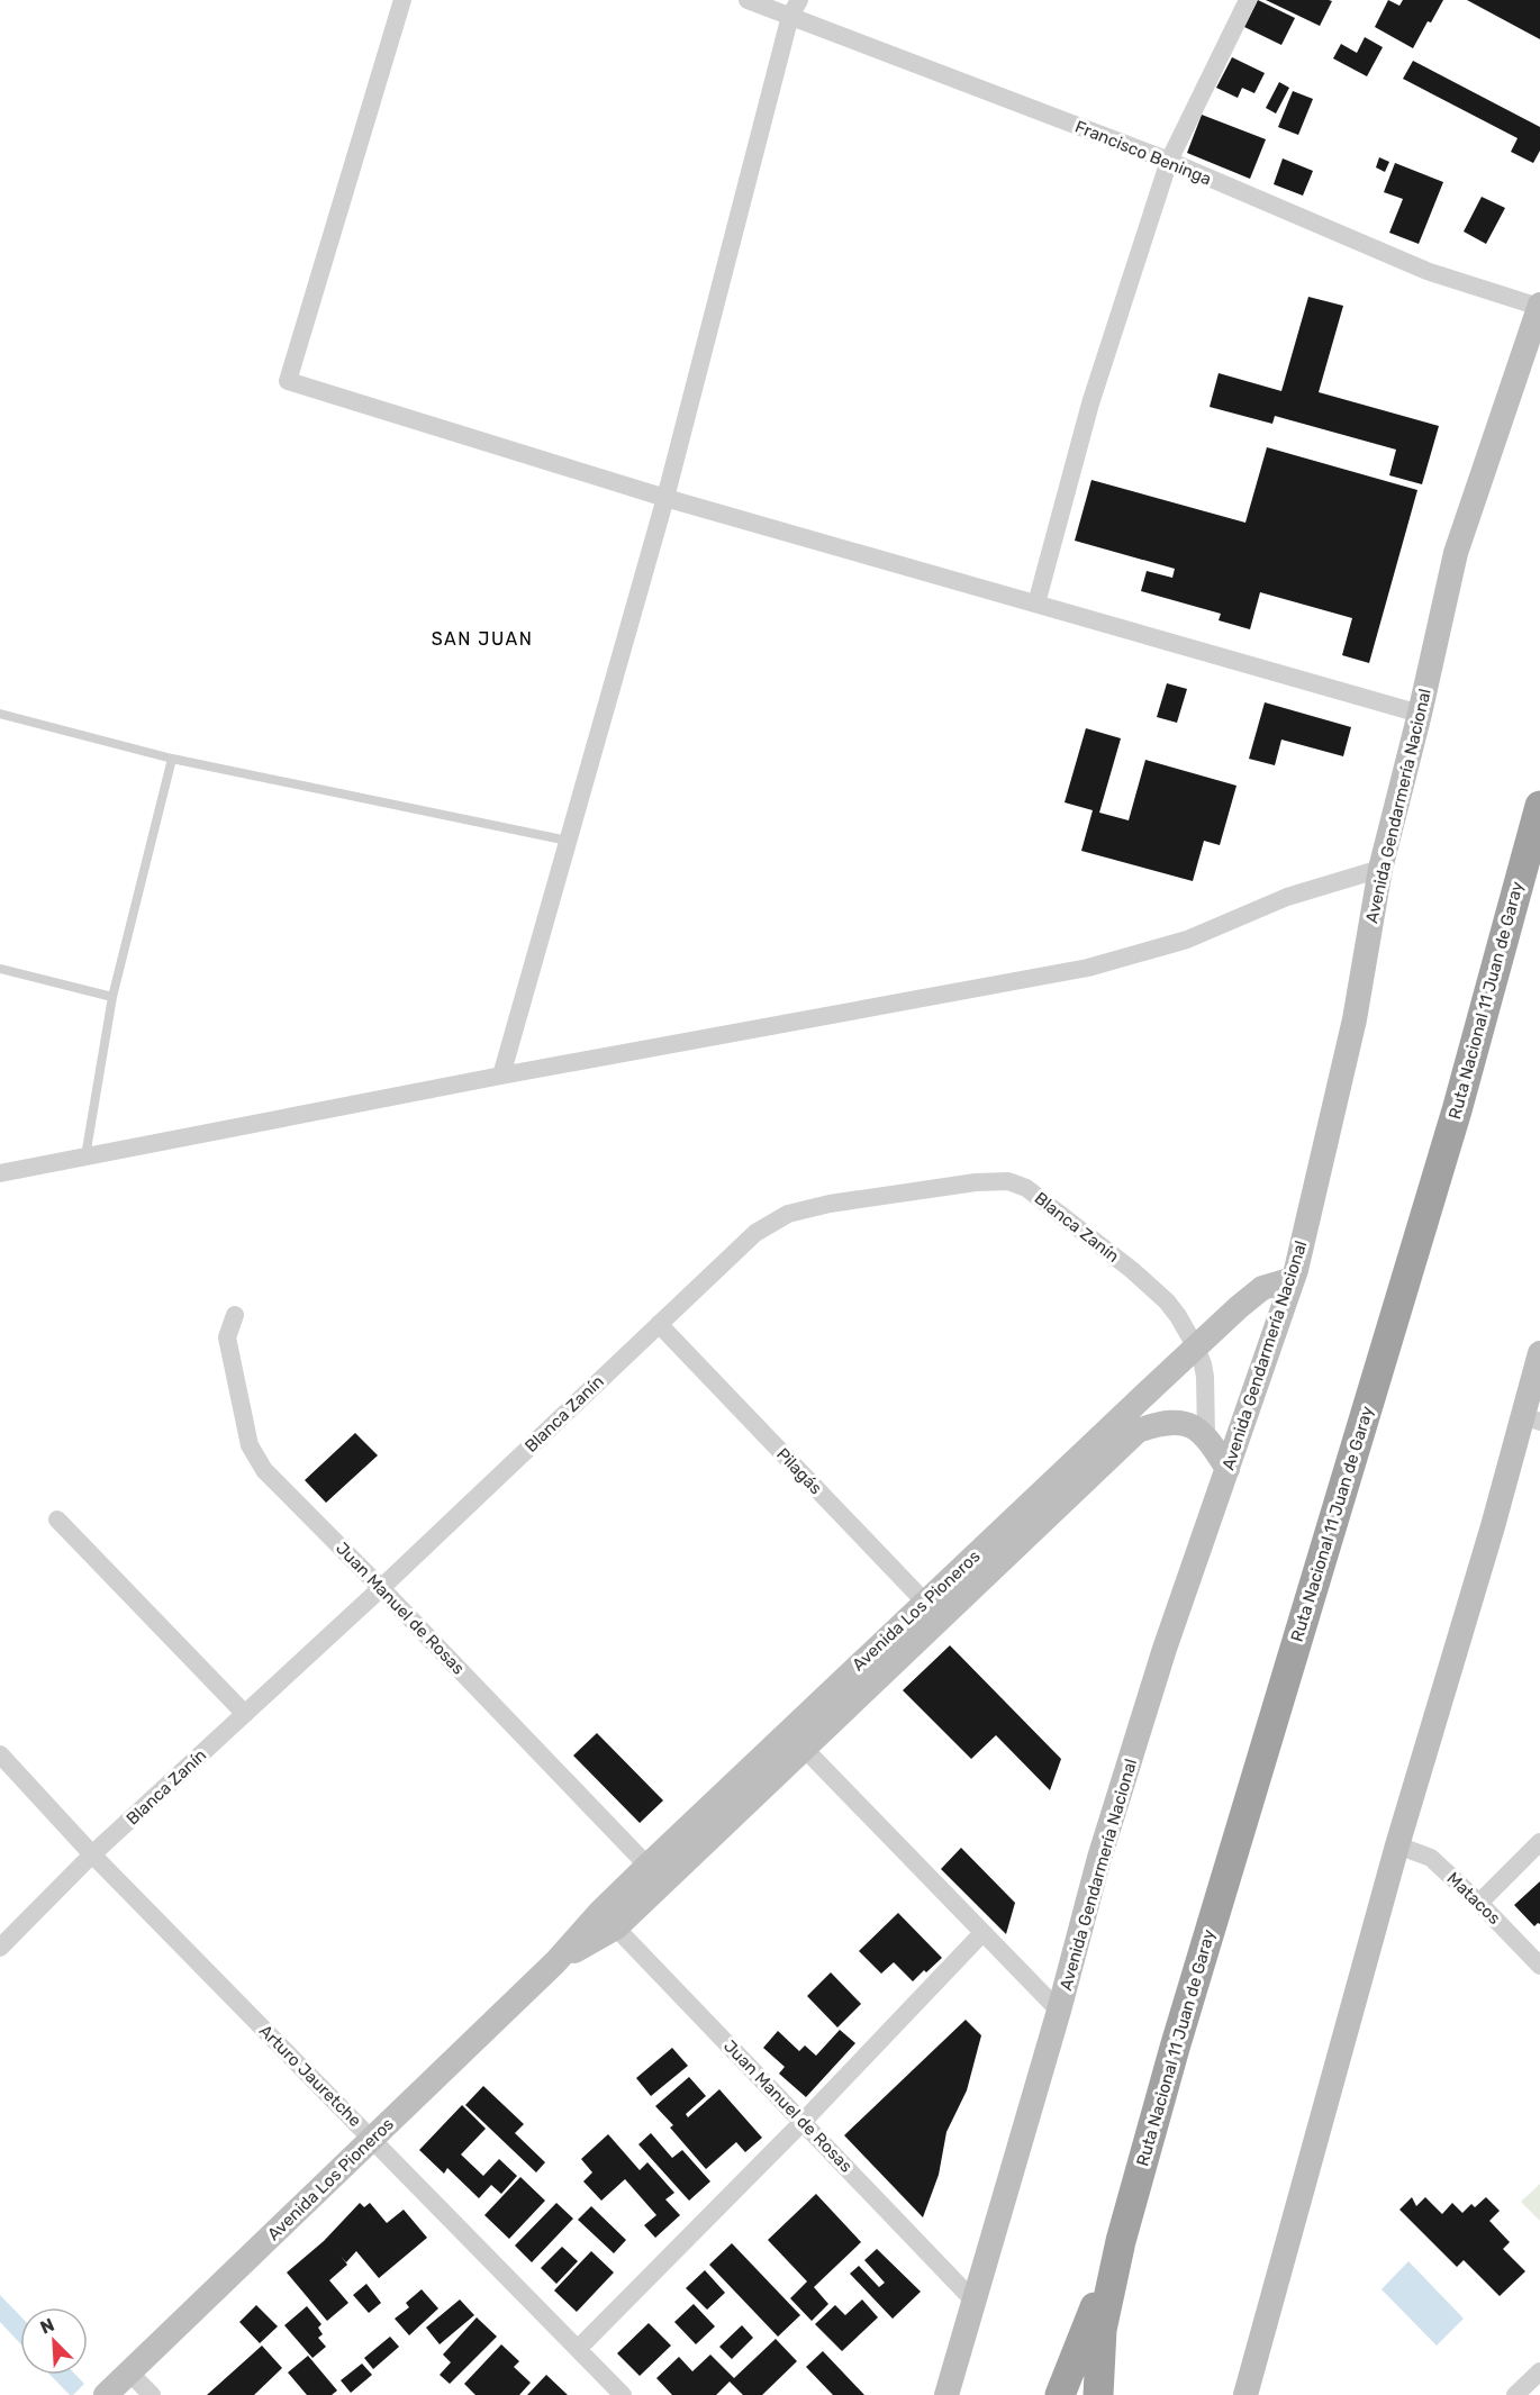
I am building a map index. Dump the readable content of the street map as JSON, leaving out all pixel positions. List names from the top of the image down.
{
  "streets": {
    "highway": ["Ruta Nacional 11 Juan de Garay"],
    "main road": ["Avenida Gendarmería Nacional", "Avenida Los Pioneros"],
    "street": [
      "Francisco Beninga",
      "Blanca Zanín",
      "Pilagás",
      "Juan Manuel de Rosas",
      "Matacos",
      "Arturo Jauretche"
    ]
  },
  "crossings": [
    ["Francisco Beninga", "Avenida Gendarmería Nacional"],
    ["Avenida Gendarmería Nacional", "Juan Manuel de Rosas"],
    ["Avenida Gendarmería Nacional", "Avenida Los Pioneros"],
    ["Blanca Zanín", "Pilagás"],
    ["Blanca Zanín", "Juan Manuel de Rosas"],
    ["Blanca Zanín", "Avenida Los Pioneros"],
    ["Blanca Zanín", "Arturo Jauretche"],
    ["Pilagás", "Avenida Los Pioneros"],
    ["Juan Manuel de Rosas", "Avenida Los Pioneros"],
    ["Avenida Los Pioneros", "Arturo Jauretche"]
  ],
  "districts": ["SAN JUAN"],
  "north": "top left"
}
